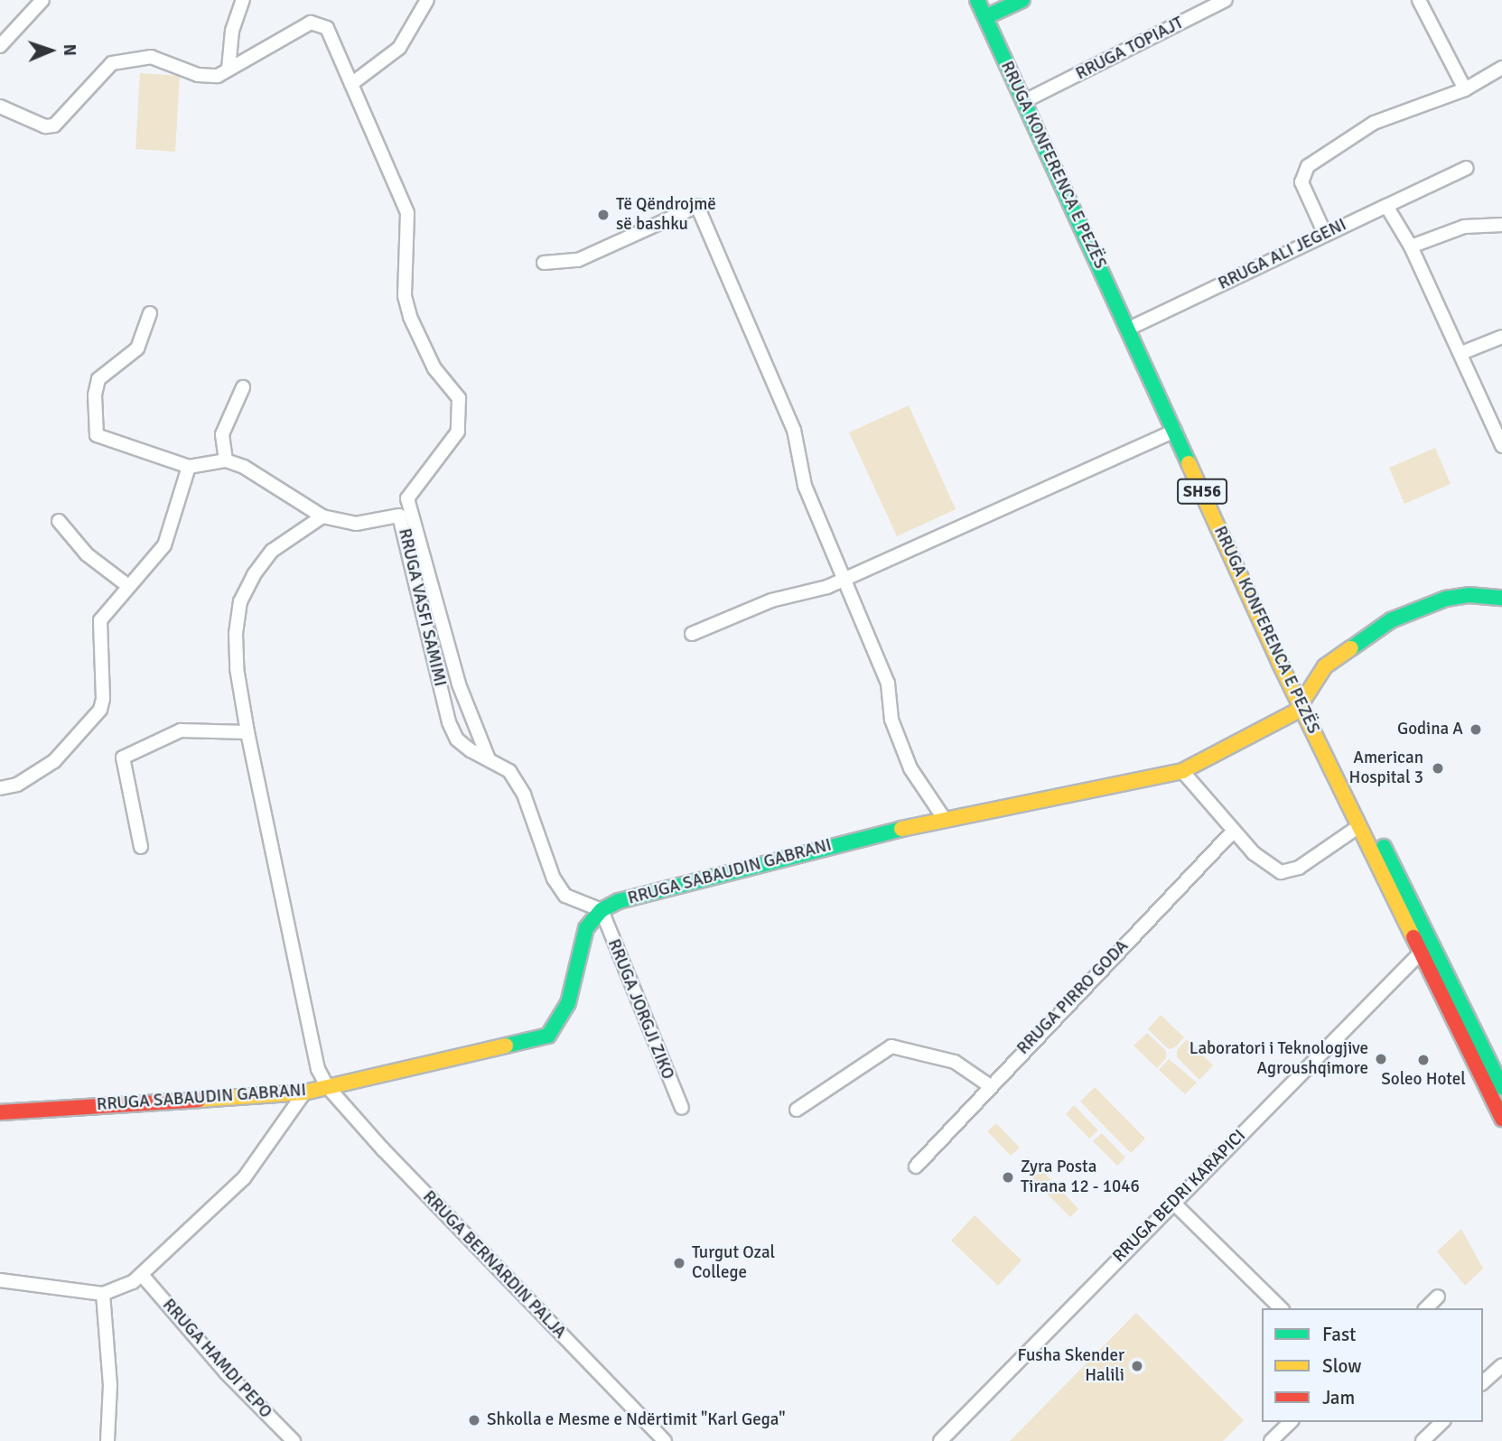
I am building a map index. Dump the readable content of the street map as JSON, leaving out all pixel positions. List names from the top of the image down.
{
  "streets": {
    "main road": ["RRUGA KONFERENCA E PEZËS", "SH56", "RRUGA SABAUDIN GABRANI"],
    "street": [
      "RRUGA TOPIAJT",
      "RRUGA ALI JEGENI",
      "RRUGA VASFI SAMIMI",
      "RRUGA PIRRO GODA",
      "RRUGA JORGJI ZIKO",
      "RRUGA BEDRI KARAPICI",
      "RRUGA BERNARDIN PALJA",
      "RRUGA HAMDI PEPO"
    ]
  },
  "crossings": [
    ["RRUGA TOPIAJT", "RRUGA KONFERENCA E PEZËS"],
    ["RRUGA KONFERENCA E PEZËS", "RRUGA ALI JEGENI"],
    ["RRUGA KONFERENCA E PEZËS", "RRUGA SABAUDIN GABRANI"],
    ["RRUGA KONFERENCA E PEZËS", "RRUGA BEDRI KARAPICI"],
    ["RRUGA SABAUDIN GABRANI", "RRUGA JORGJI ZIKO"],
    ["RRUGA SABAUDIN GABRANI", "RRUGA BERNARDIN PALJA"]
  ],
  "places": [
    "Të Qëndrojmë së bashku",
    "Godina A",
    "American Hospital 3",
    "Laboratori i Teknologjive Agroushqimore",
    "Soleo Hotel",
    "Zyra Posta Tirana 12 - 1046",
    "Turgut Ozal College",
    "Fusha Skender Halili",
    "Shkolla e Mesme e Ndërtimit \"Karl Gega\""
  ],
  "legend": ["Fast", "Slow", "Jam"],
  "north": "right"
}
